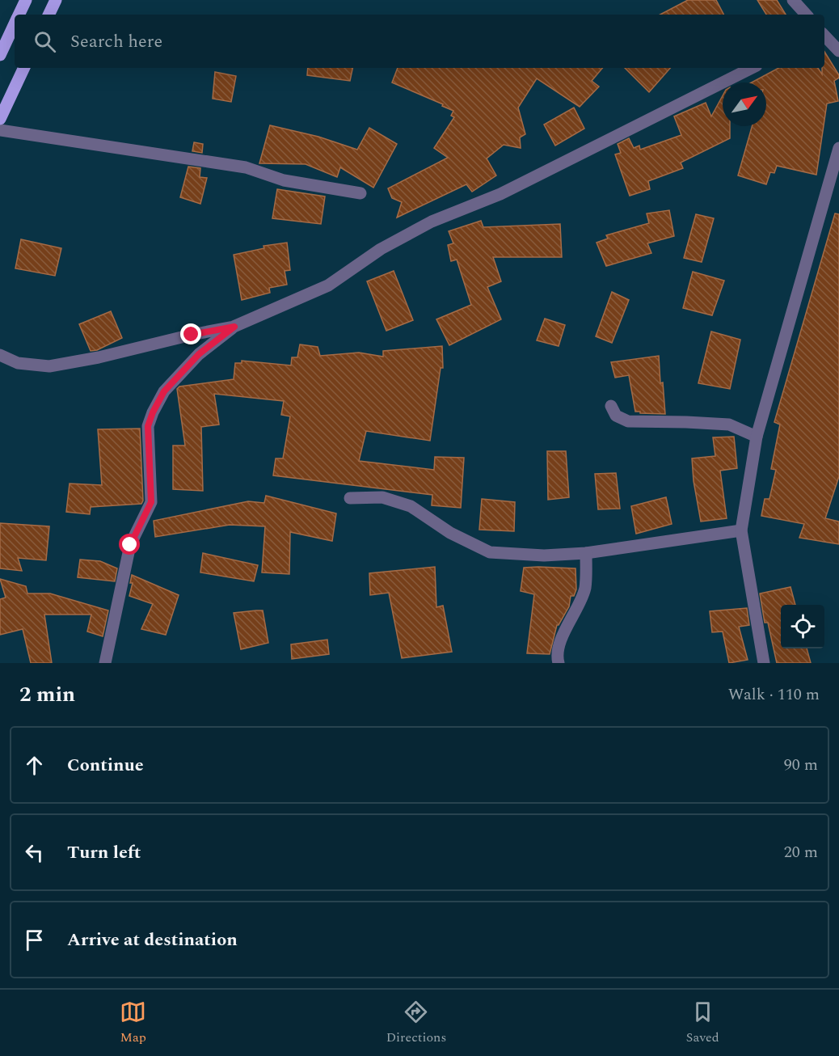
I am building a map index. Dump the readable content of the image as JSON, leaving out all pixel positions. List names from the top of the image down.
{
  "north": "top right",
  "page": {
    "search": "Search here",
    "heading": ["2 min", "Walk · 110 m"],
    "list": [
      ["Continue", "90 m"],
      ["Turn left", "20 m"],
      "Arrive at destination"
    ],
    "nav": ["Map", "Directions", "Saved"]
  }
}
